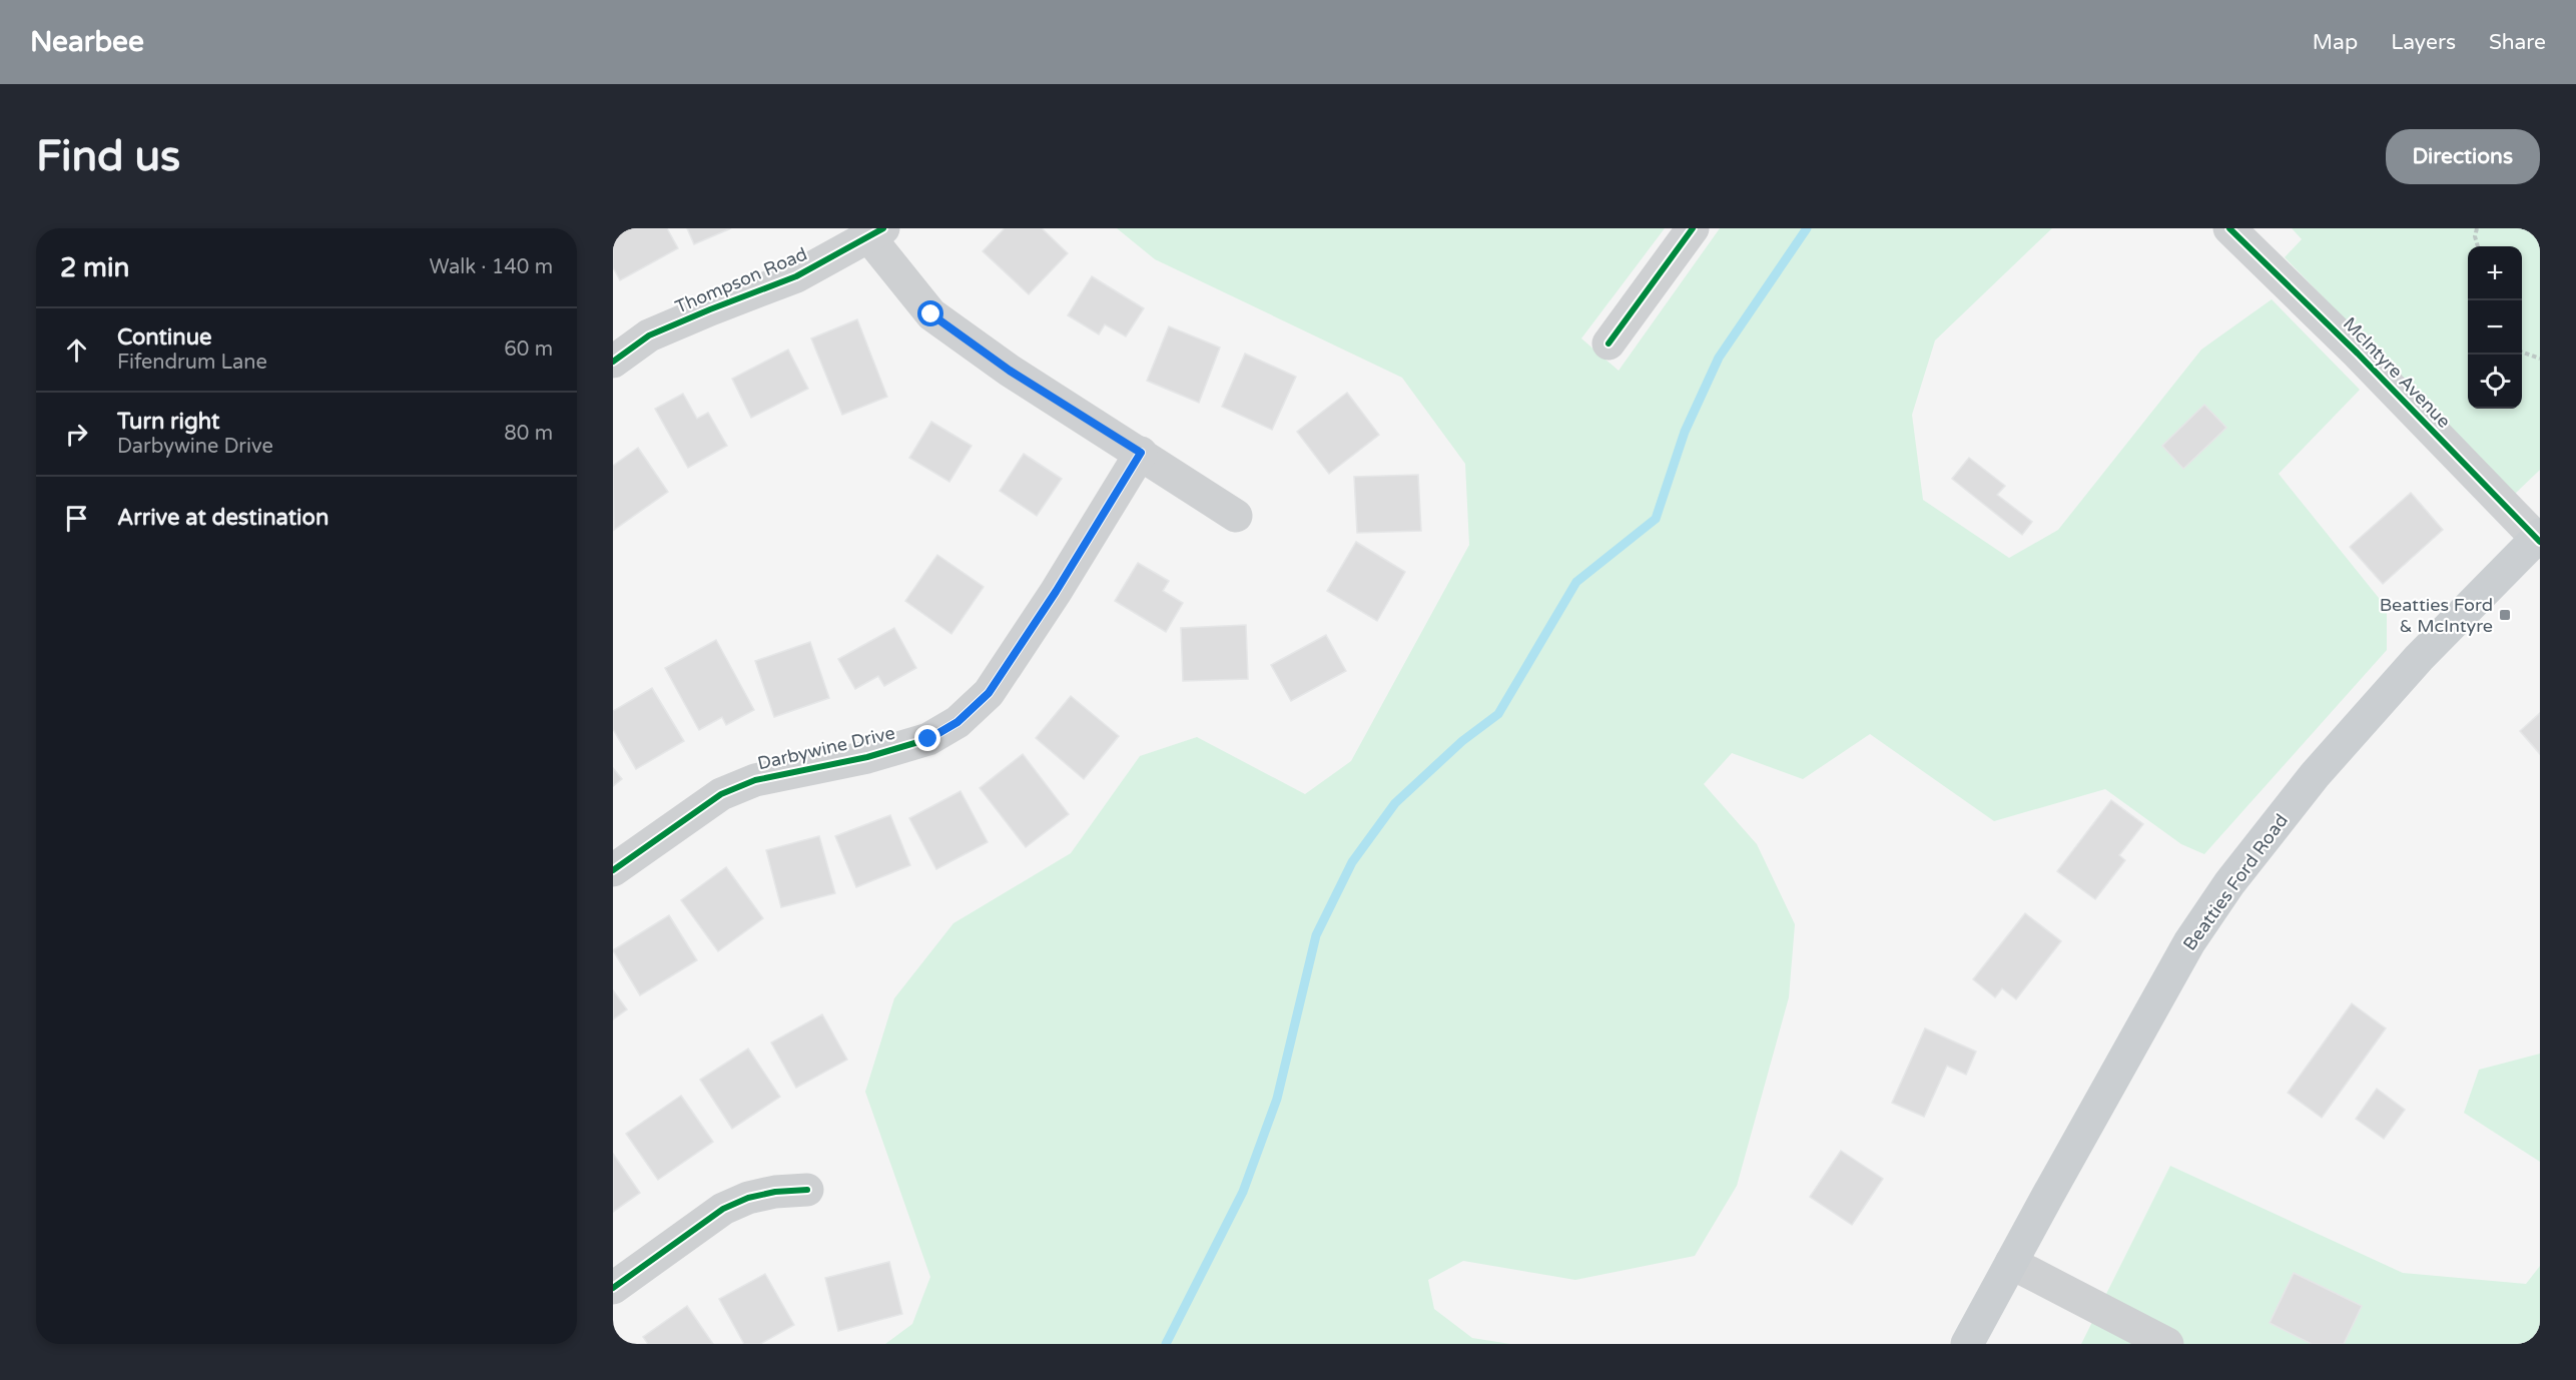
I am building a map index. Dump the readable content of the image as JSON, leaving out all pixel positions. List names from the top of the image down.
{
  "streets": {
    "main road": ["Beatties Ford Road"],
    "street": ["Thompson Road", "McIntyre Avenue", "Darbywine Drive"]
  },
  "crossings": [
    ["McIntyre Avenue", "Beatties Ford Road"]
  ],
  "places": {
    "transit": ["Beatties Ford & McIntyre"]
  },
  "page": {
    "header": "Nearbee",
    "nav": ["Map", "Layers", "Share"],
    "buttons": "Directions",
    "title": "Find us",
    "heading": ["2 min", "Walk · 140 m"],
    "map_buttons": ["+", "−"],
    "list": [
      ["Continue", "Fifendrum Lane", "60 m"],
      ["Turn right", "Darbywine Drive", "80 m"],
      "Arrive at destination"
    ]
  }
}
